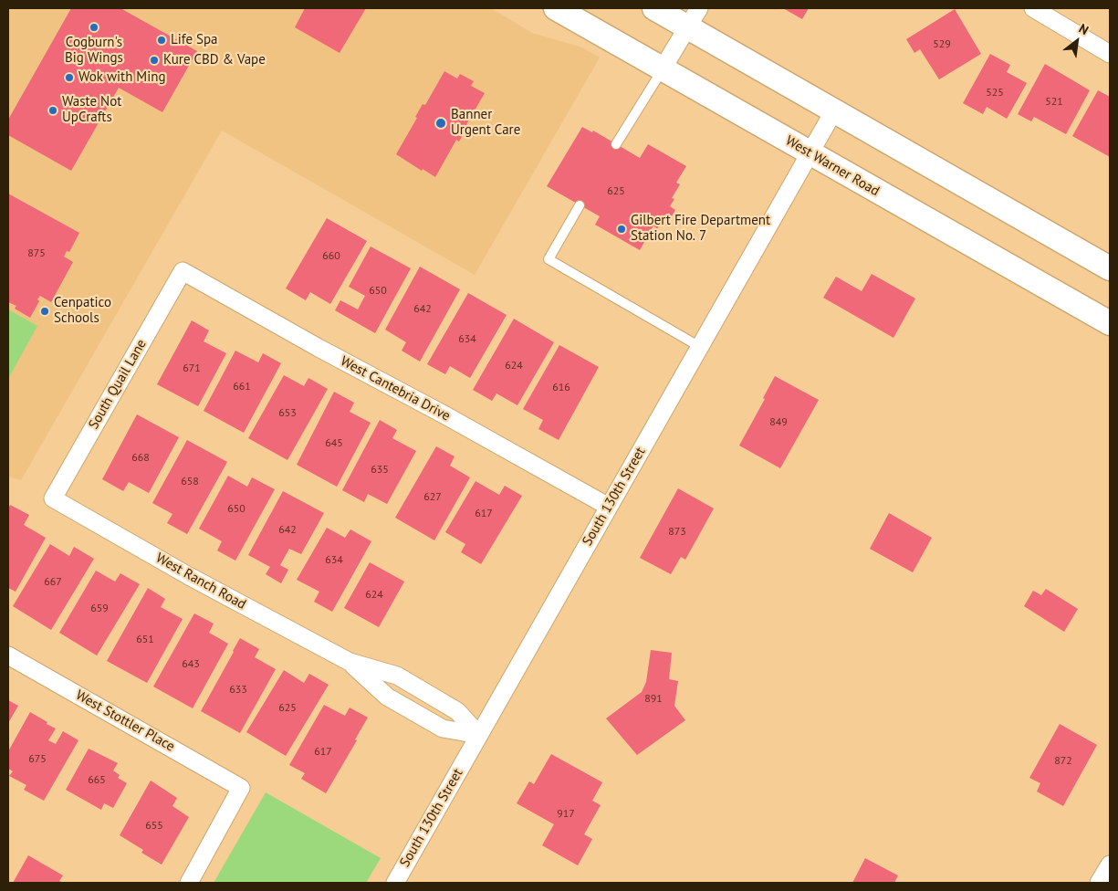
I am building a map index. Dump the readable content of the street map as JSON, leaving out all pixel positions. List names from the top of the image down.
{
  "streets": {
    "main road": ["West Warner Road"],
    "street": [
      "South Quail Lane",
      "West Cantebria Drive",
      "South 130th Street",
      "West Ranch Road",
      "West Stottler Place"
    ]
  },
  "crossings": [
    ["West Warner Road", "South 130th Street"],
    ["South Quail Lane", "West Cantebria Drive"],
    ["South Quail Lane", "West Ranch Road"],
    ["West Cantebria Drive", "South 130th Street"],
    ["South 130th Street", "West Ranch Road"]
  ],
  "places": [
    "Cogburn's Big Wings",
    "Life Spa",
    "Kure CBD & Vape",
    "Wok with Ming",
    "Waste Not UpCrafts",
    "Banner Urgent Care",
    "Gilbert Fire Department Station No. 7",
    "Cenpatico Schools"
  ],
  "house_numbers": [
    "529",
    "525",
    "521",
    "625",
    "875",
    "660",
    "650",
    "642",
    "634",
    "624",
    "671",
    "661",
    "616",
    "653",
    "849",
    "645",
    "668",
    "635",
    "658",
    "627",
    "650",
    "617",
    "642",
    "873",
    "634",
    "667",
    "624",
    "659",
    "651",
    "643",
    "633",
    "891",
    "625",
    "617",
    "675",
    "872",
    "665",
    "917",
    "655"
  ],
  "north": "top right"
}
